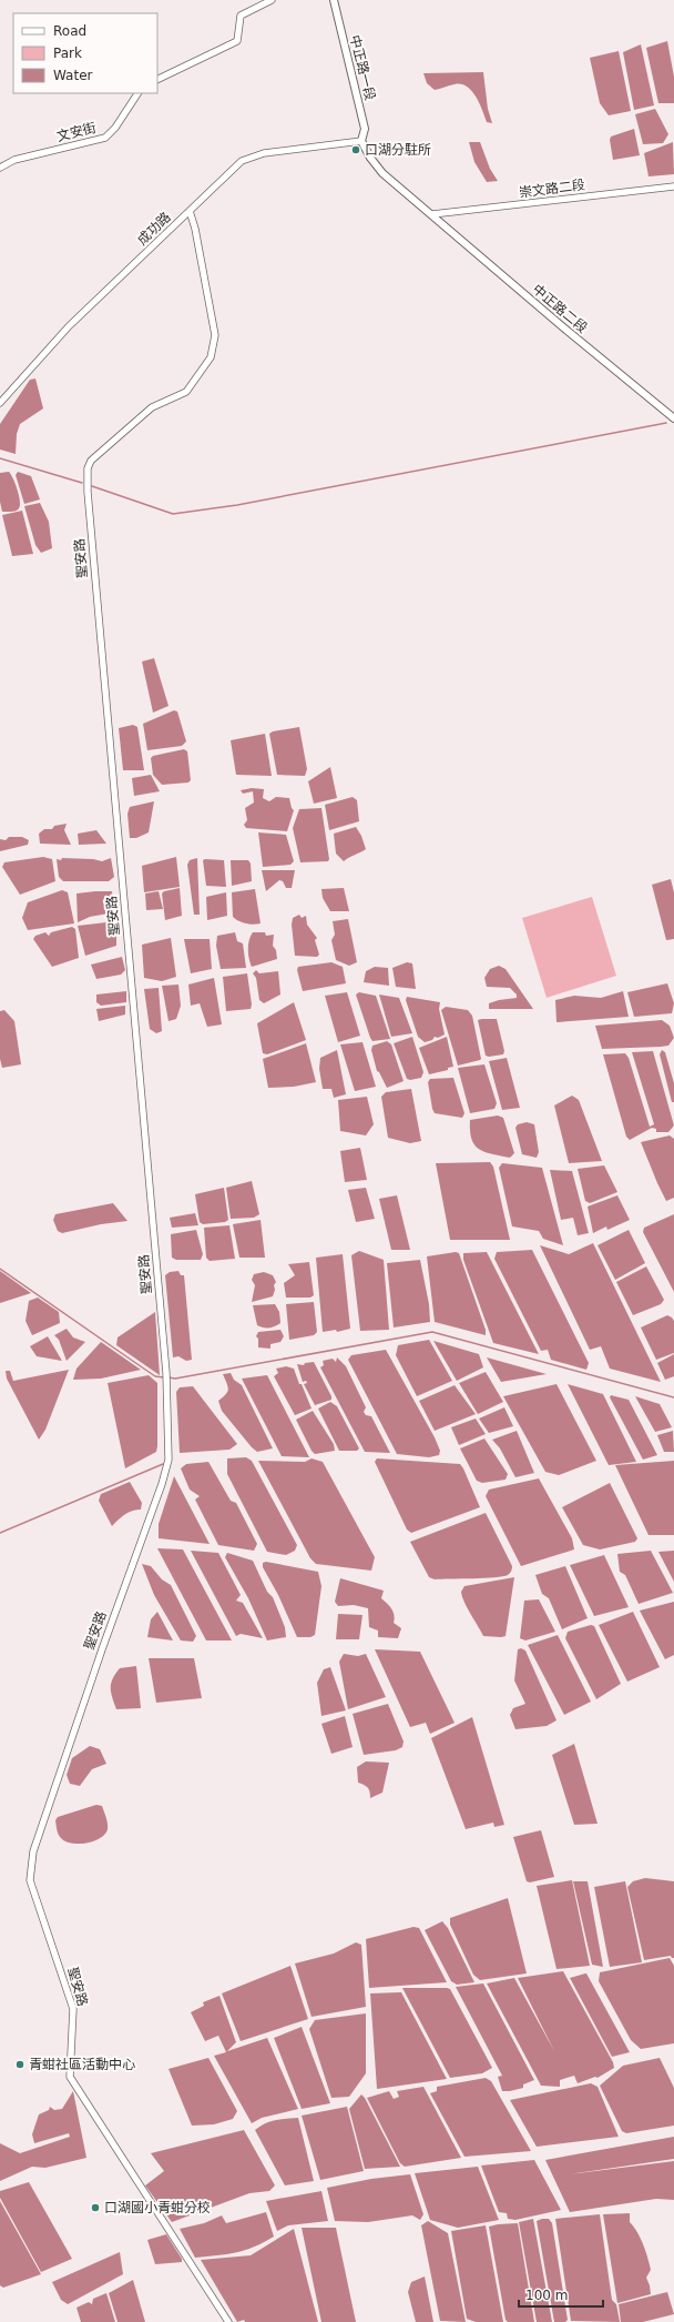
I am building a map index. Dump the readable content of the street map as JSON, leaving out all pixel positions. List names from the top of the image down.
{
  "streets": {
    "main road": ["中正路一段", "中正路二段"],
    "street": [
      "文安街",
      "崇文路二段",
      "成功路",
      "聖安路"
    ]
  },
  "crossings": [
    ["中正路一段", "成功路"],
    ["中正路一段", "中正路二段"],
    ["崇文路二段", "中正路二段"],
    ["成功路", "中正路二段"],
    ["成功路", "聖安路"]
  ],
  "places": ["口湖分駐所", "青蚶社區活動中心", "口湖國小青蚶分校"],
  "legend": ["Road", "Park", "Water"],
  "scale_bar": "100 m"
}
